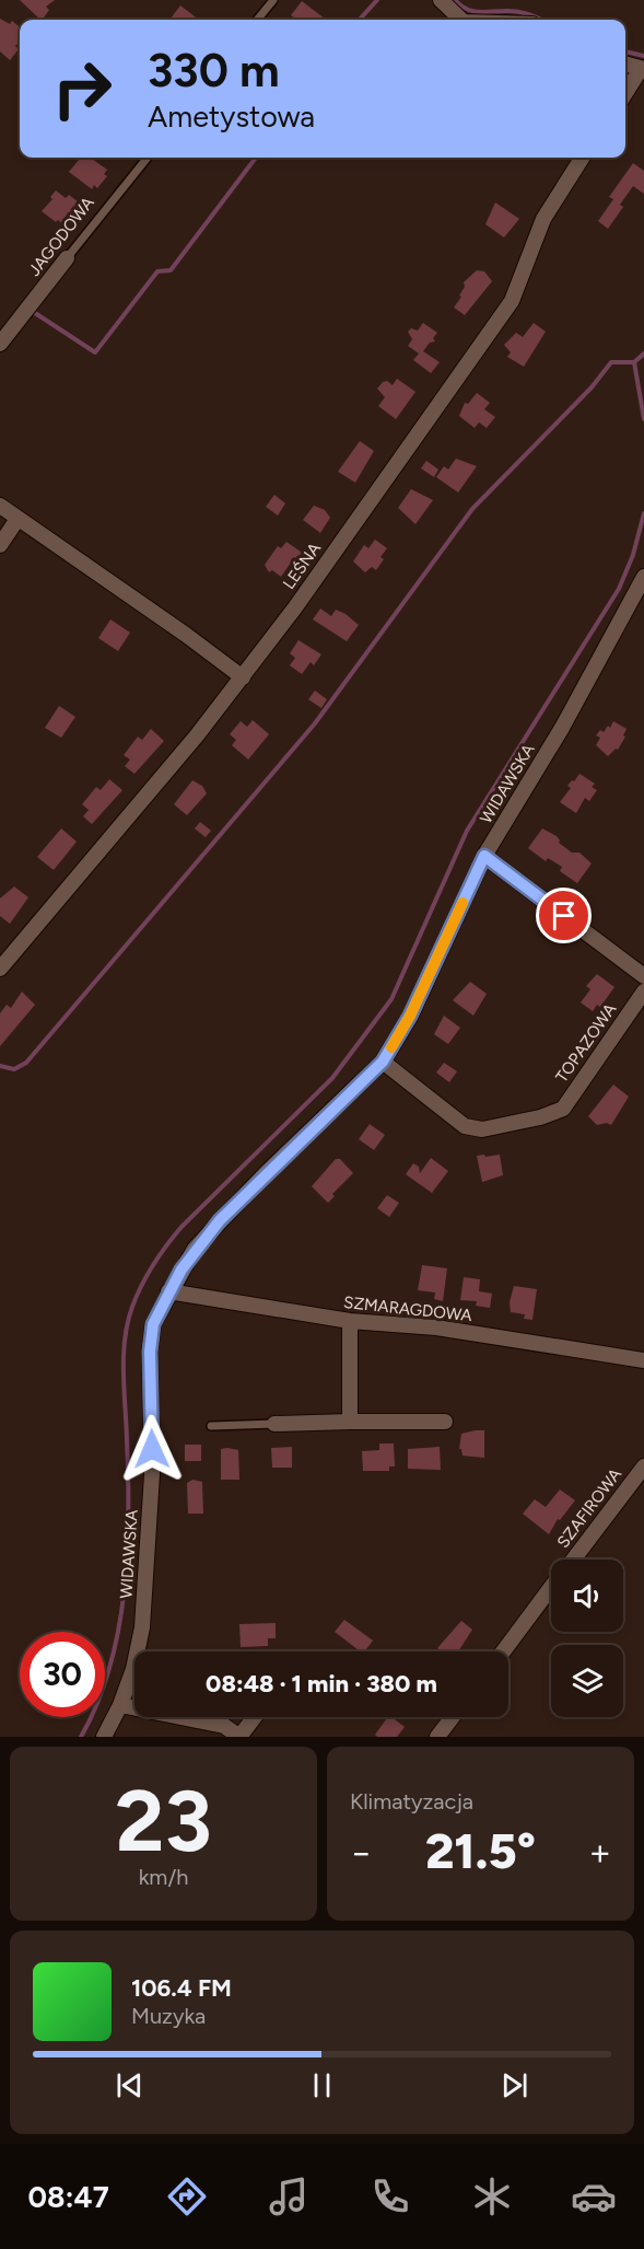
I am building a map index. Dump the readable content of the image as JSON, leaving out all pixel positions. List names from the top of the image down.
{
  "streets": {
    "street": [
      "JAGODOWA",
      "LEŚNA",
      "WIDAWSKA",
      "TOPAZOWA",
      "SZMARAGDOWA",
      "SZAFIROWA"
    ]
  },
  "crossings": [
    ["WIDAWSKA", "TOPAZOWA"],
    ["WIDAWSKA", "SZMARAGDOWA"]
  ],
  "page": {
    "turn": ["330 m", "Ametystowa"],
    "limit": "30",
    "trip": "08:48 · 1 min · 380 m",
    "tile": [
      ["23", "km/h"],
      "Klimatyzacja"
    ],
    "heat": ["−", "21.5°", "+"],
    "song": ["106.4 FM", "Muzyka"],
    "tabs": "08:47"
  }
}
